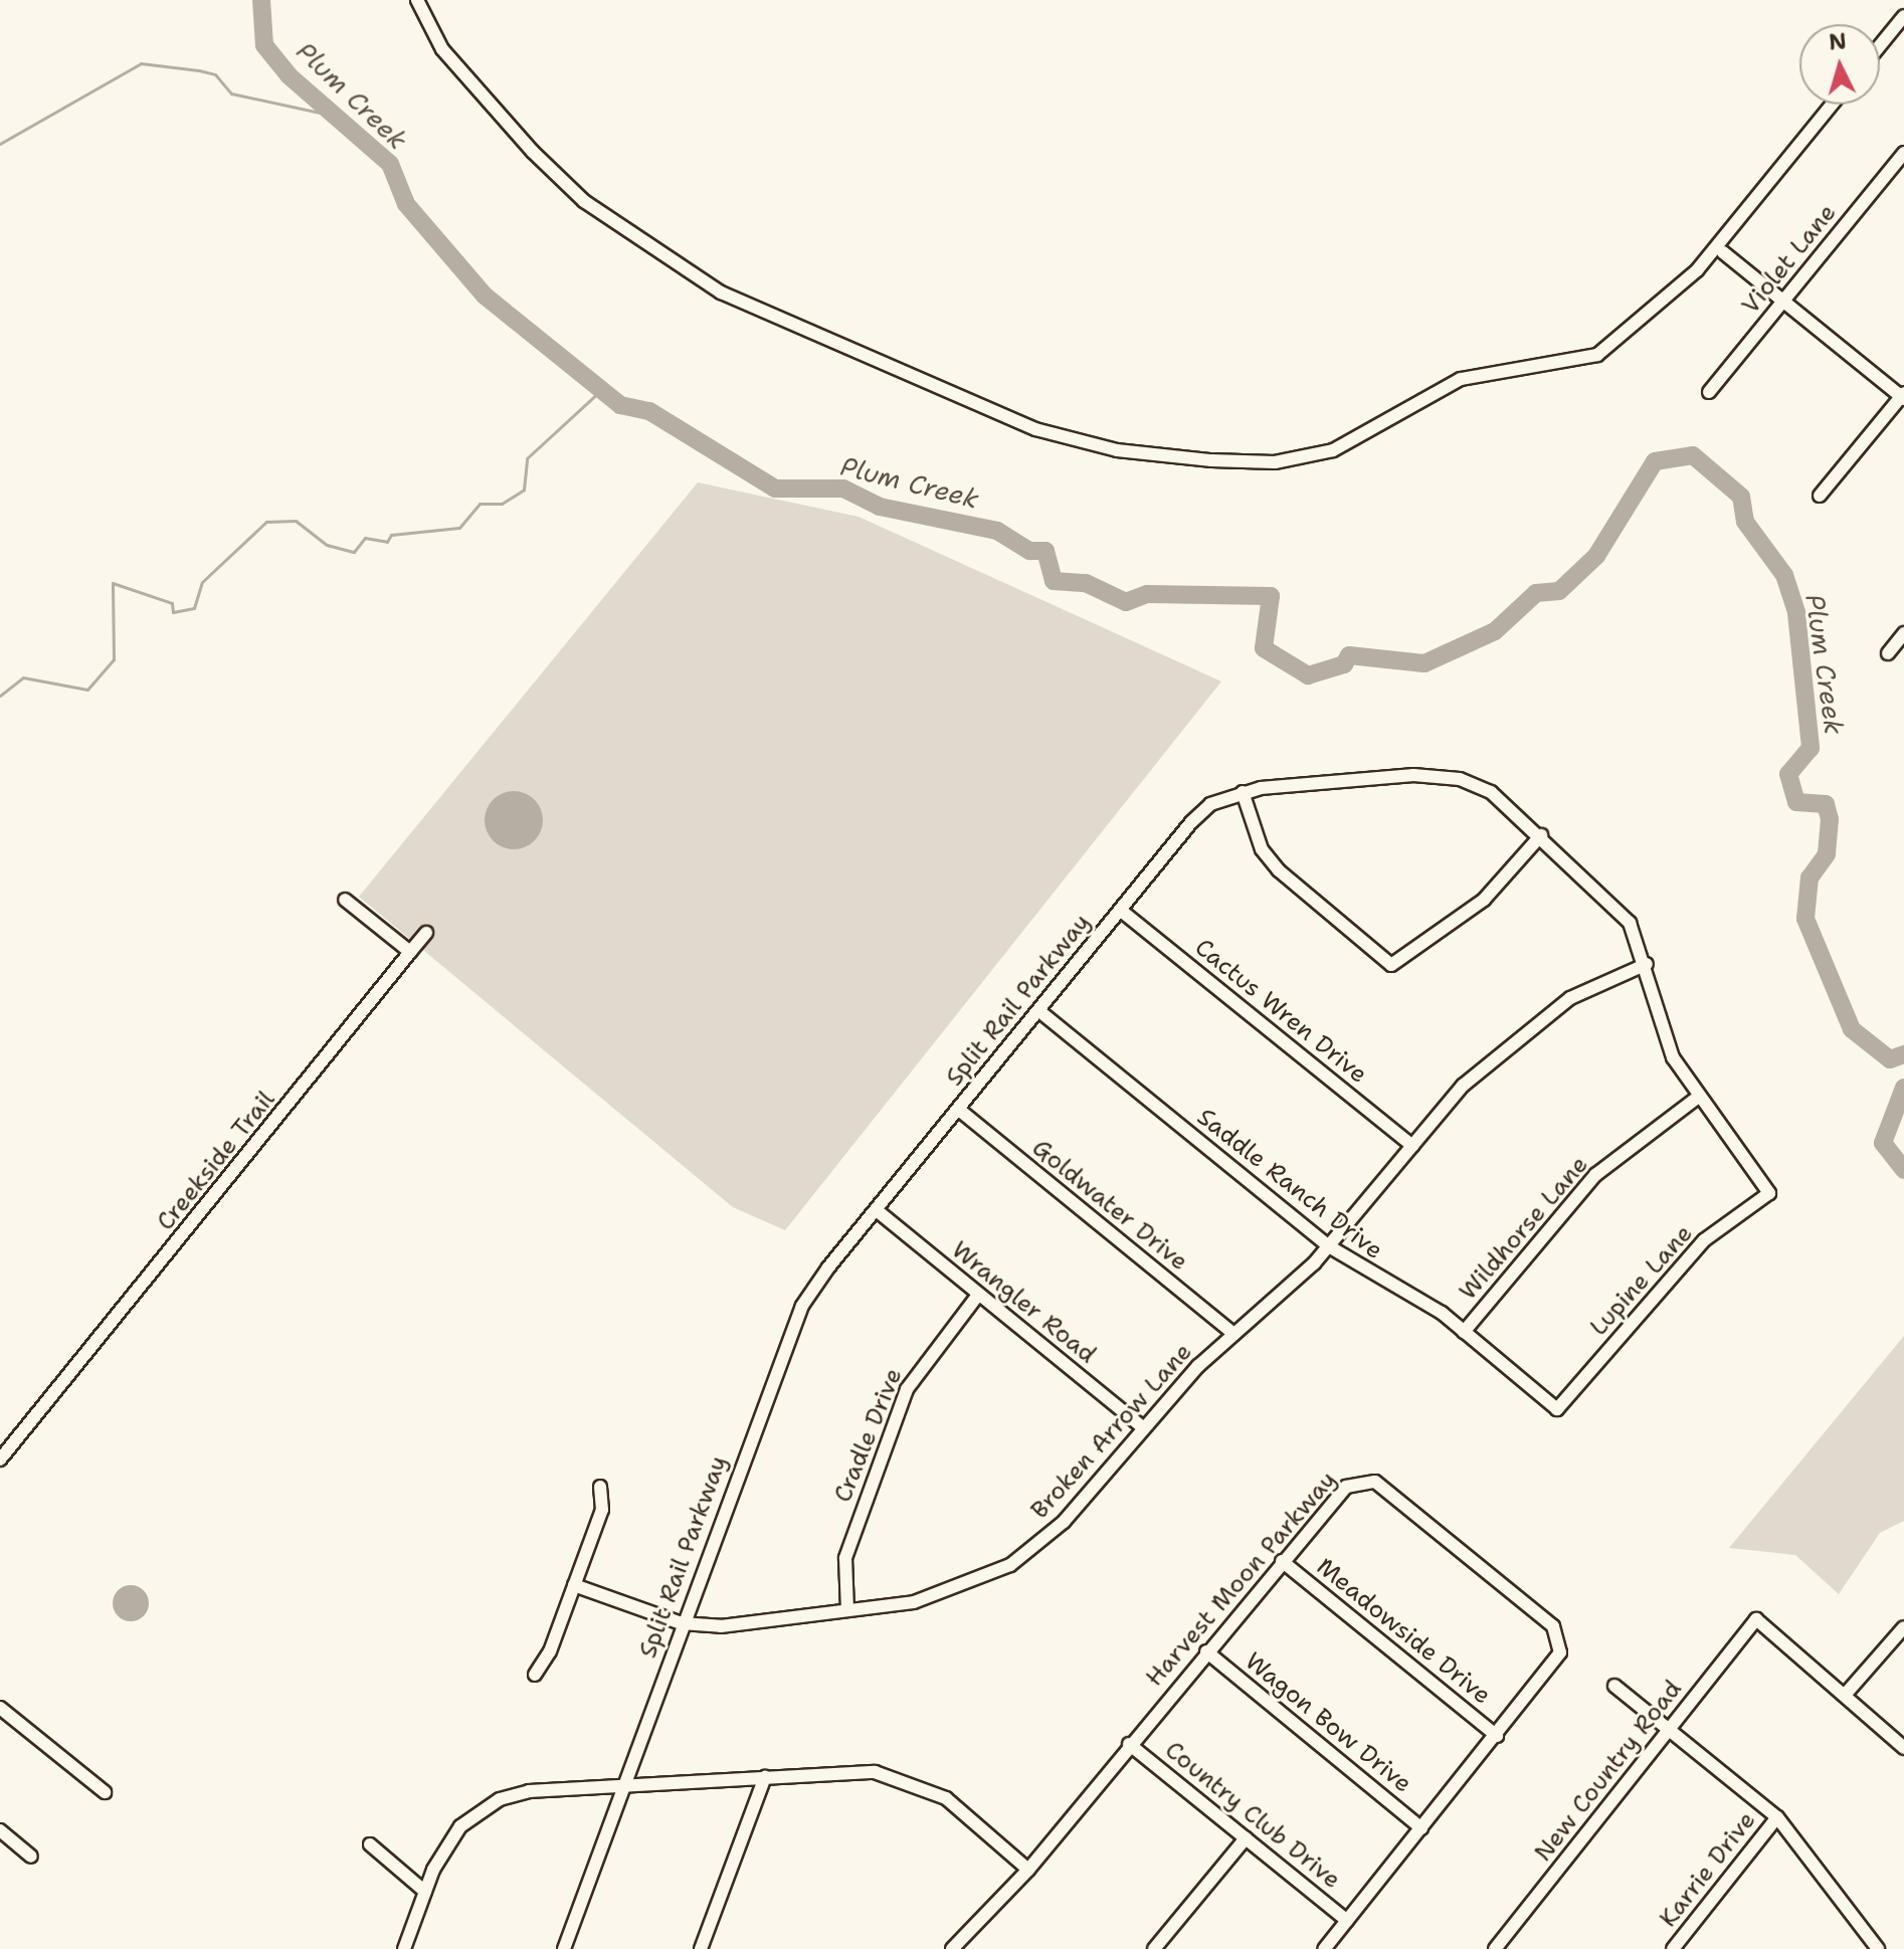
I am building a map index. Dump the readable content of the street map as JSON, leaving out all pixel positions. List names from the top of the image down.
{
  "streets": {
    "street": [
      "Violet Lane",
      "Split Rail Parkway",
      "Cactus Wren Drive",
      "Creekside Trail",
      "Saddle Ranch Drive",
      "Goldwater Drive",
      "Wildhorse Lane",
      "Lupine Lane",
      "Wrangler Road",
      "Broken Arrow Lane",
      "Cradle Drive",
      "Harvest Moon Parkway",
      "Meadowside Drive",
      "Wagon Bow Drive",
      "New Country Road",
      "Country Club Drive",
      "Karrie Drive"
    ]
  },
  "crossings": [
    ["Split Rail Parkway", "Cactus Wren Drive"],
    ["Split Rail Parkway", "Saddle Ranch Drive"],
    ["Split Rail Parkway", "Goldwater Drive"],
    ["Split Rail Parkway", "Wildhorse Lane"],
    ["Split Rail Parkway", "Lupine Lane"],
    ["Split Rail Parkway", "Wrangler Road"],
    ["Split Rail Parkway", "Broken Arrow Lane"],
    ["Cactus Wren Drive", "Broken Arrow Lane"],
    ["Saddle Ranch Drive", "Wildhorse Lane"],
    ["Saddle Ranch Drive", "Lupine Lane"],
    ["Saddle Ranch Drive", "Broken Arrow Lane"],
    ["Goldwater Drive", "Broken Arrow Lane"],
    ["Wrangler Road", "Broken Arrow Lane"],
    ["Wrangler Road", "Cradle Drive"],
    ["Broken Arrow Lane", "Cradle Drive"],
    ["Harvest Moon Parkway", "Meadowside Drive"],
    ["Harvest Moon Parkway", "Wagon Bow Drive"],
    ["Harvest Moon Parkway", "Country Club Drive"]
  ],
  "water": ["Plum Creek"],
  "north": "top"
}
